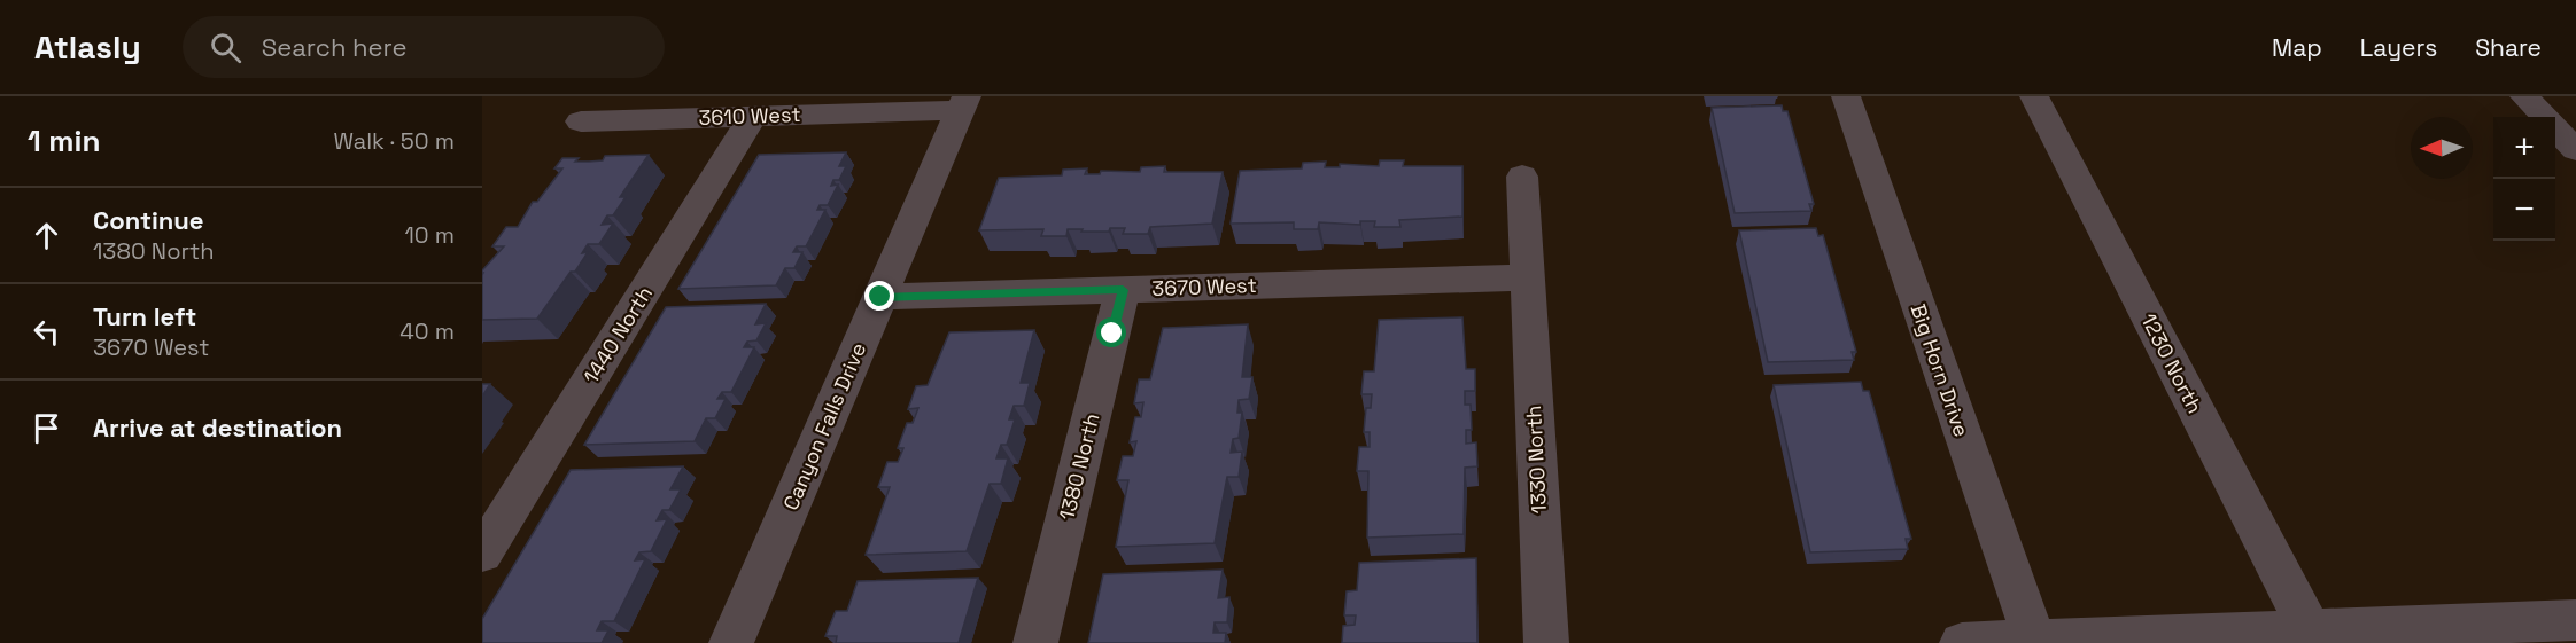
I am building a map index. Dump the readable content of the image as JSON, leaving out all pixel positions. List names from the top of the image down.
{
  "streets": {
    "street": [
      "3610 West",
      "3670 West",
      "1440 North",
      "1230 North",
      "Big Horn Drive",
      "Canyon Falls Drive",
      "1330 North",
      "1380 North"
    ]
  },
  "crossings": [
    ["3610 West", "1440 North"],
    ["3610 West", "Canyon Falls Drive"],
    ["3670 West", "Canyon Falls Drive"],
    ["3670 West", "1330 North"],
    ["3670 West", "1380 North"]
  ],
  "north": "left",
  "page": {
    "header": "Atlasly",
    "search": "Search here",
    "nav": ["Map", "Layers", "Share"],
    "heading": ["1 min", "Walk · 50 m"],
    "map_buttons": ["+", "−"],
    "list": [
      ["Continue", "1380 North", "10 m"],
      ["Turn left", "3670 West", "40 m"],
      "Arrive at destination"
    ]
  }
}
